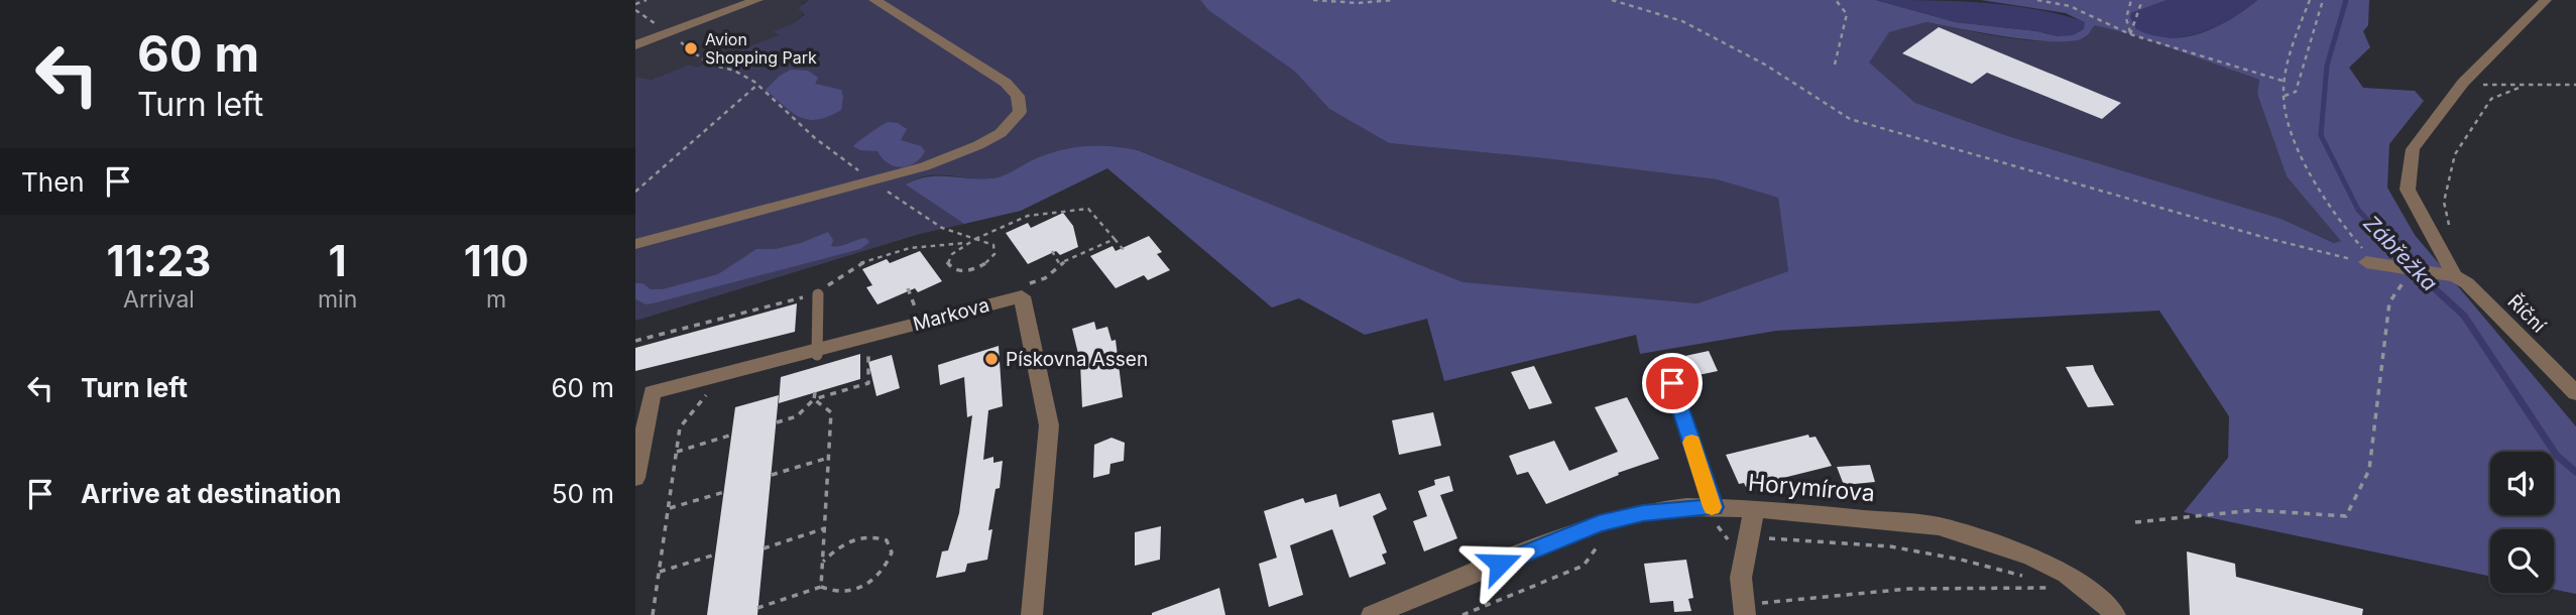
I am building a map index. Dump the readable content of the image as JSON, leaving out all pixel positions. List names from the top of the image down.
{
  "streets": {
    "street": ["Říční", "Markova", "Horymírova"]
  },
  "water": ["Zábřežka"],
  "places": ["Avion Shopping Park", "Pískovna Assen"],
  "page": {
    "turn": ["60 m", "Turn left"],
    "then": "Then",
    "eta": [
      "11:23",
      "Arrival",
      "1",
      "min",
      "110",
      "m"
    ],
    "list": [
      {
        "name": "Turn left",
        "value": "60 m"
      },
      {
        "name": "Arrive at destination",
        "value": "50 m"
      }
    ]
  }
}
